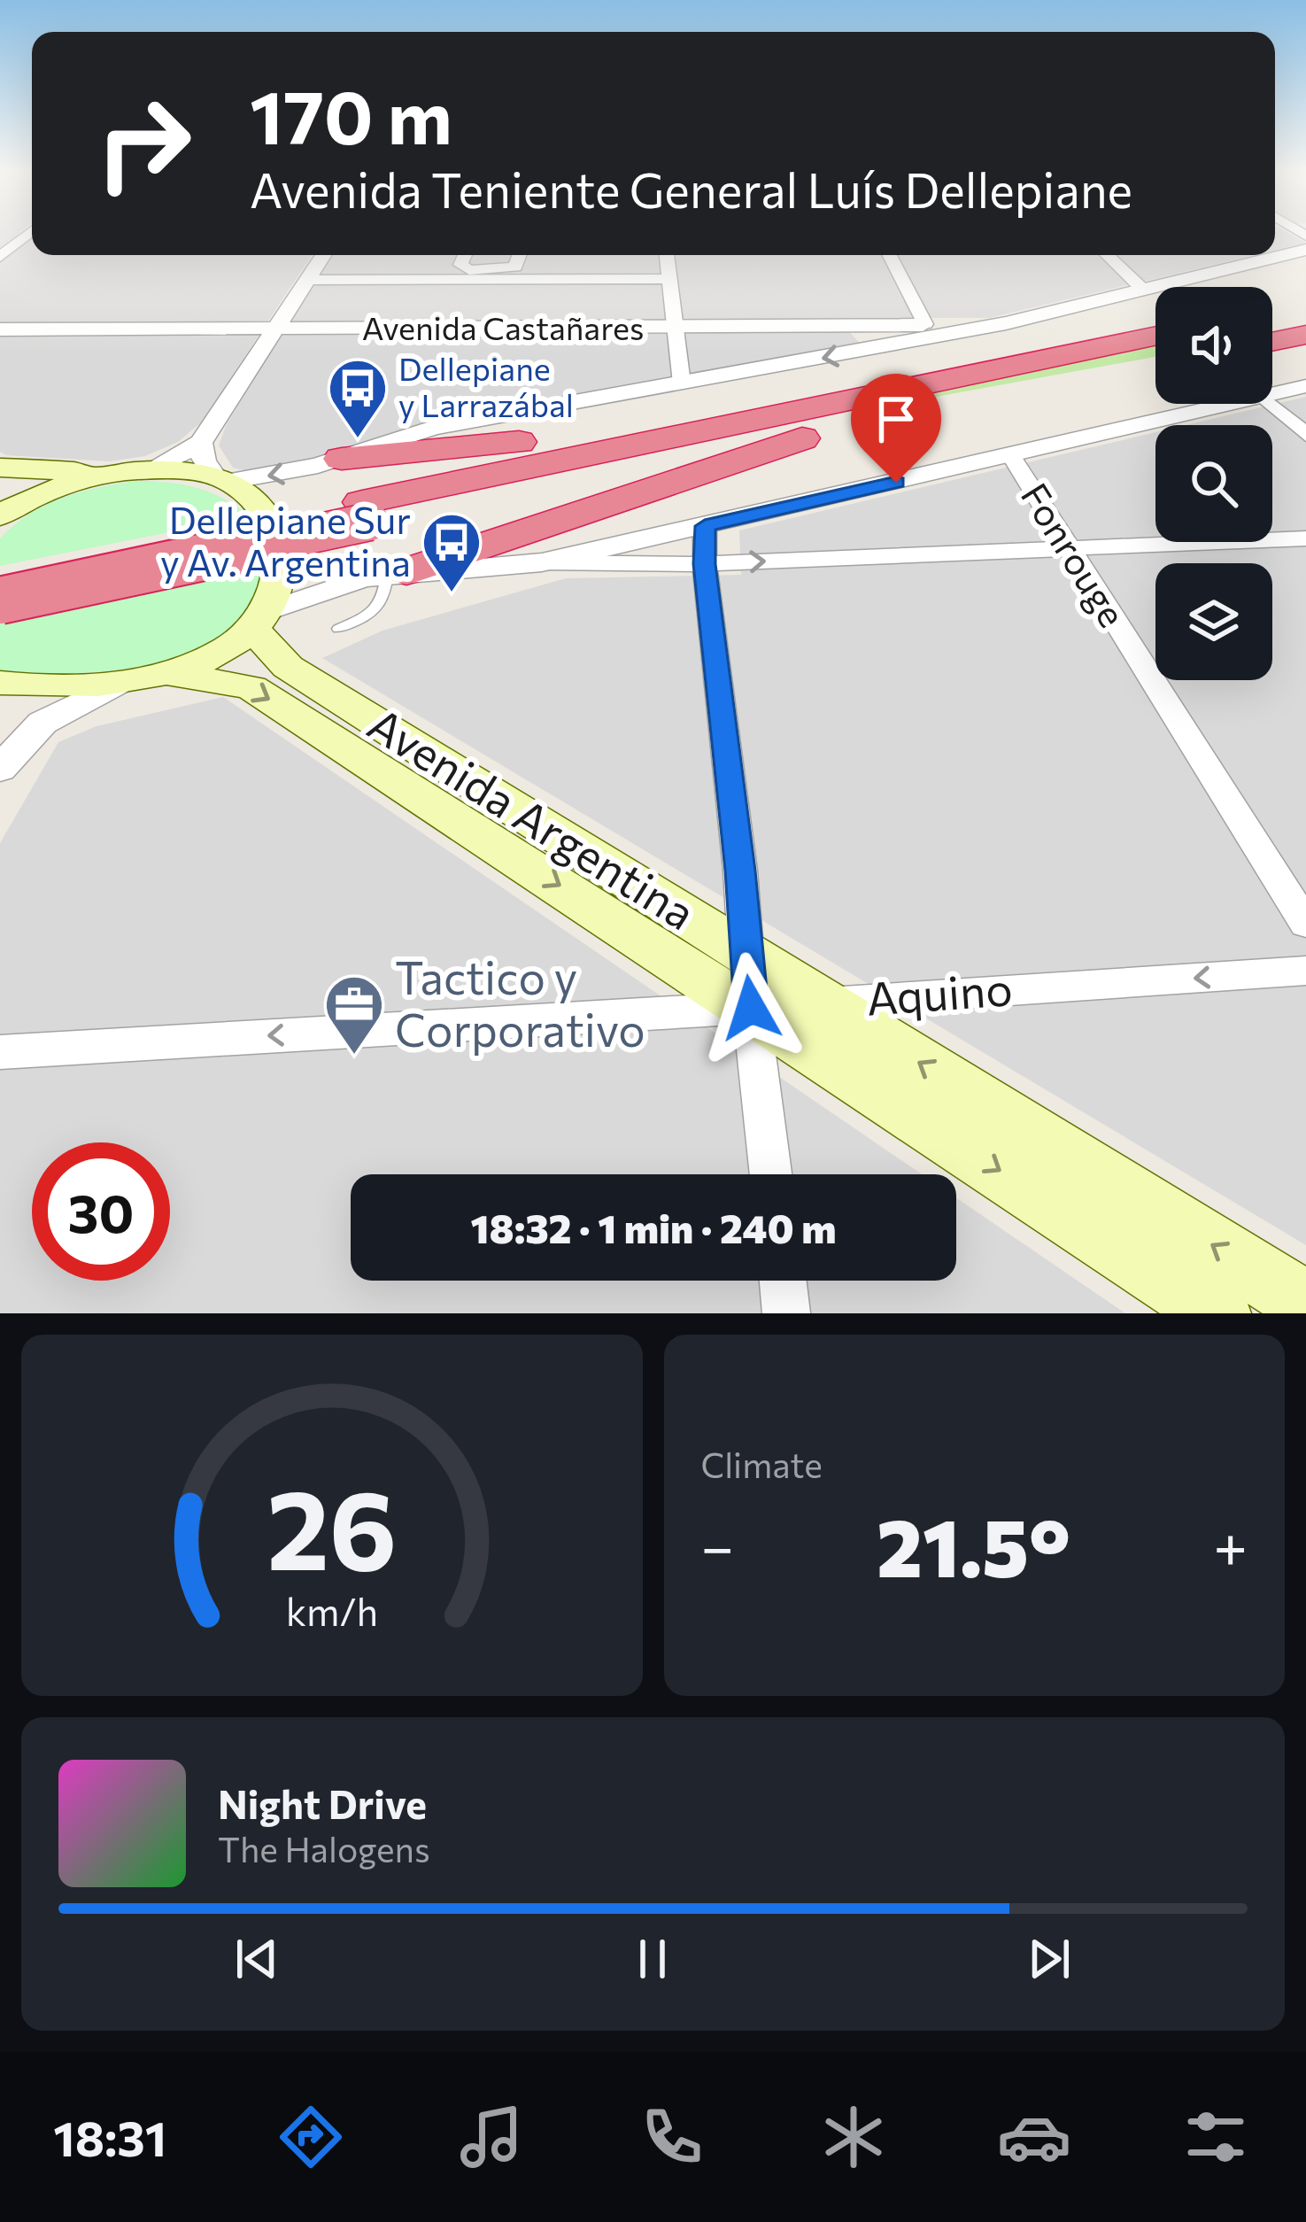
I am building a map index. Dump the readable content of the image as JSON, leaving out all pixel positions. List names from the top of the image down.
{
  "streets": {
    "main road": ["Avenida Argentina"],
    "street": ["Avenida Castañares", "Fonrouge", "Aquino"]
  },
  "crossings": [
    ["Avenida Argentina", "Aquino"]
  ],
  "one_way": ["Aquino"],
  "places": {
    "bus stop": ["Dellepiane y Larrazábal", "Dellepiane Sur y Av. Argentina"],
    "office": ["Tactico y Corporativo"]
  },
  "page": {
    "turn": ["170 m", "Avenida Teniente General Luís Dellepiane"],
    "limit": "30",
    "trip": "18:32 · 1 min · 240 m",
    "tile": "Climate",
    "heat": ["−", "21.5°", "+"],
    "song": ["Night Drive", "The Halogens"],
    "tabs": "18:31",
    "gauge": ["26", "km/h"]
  }
}
